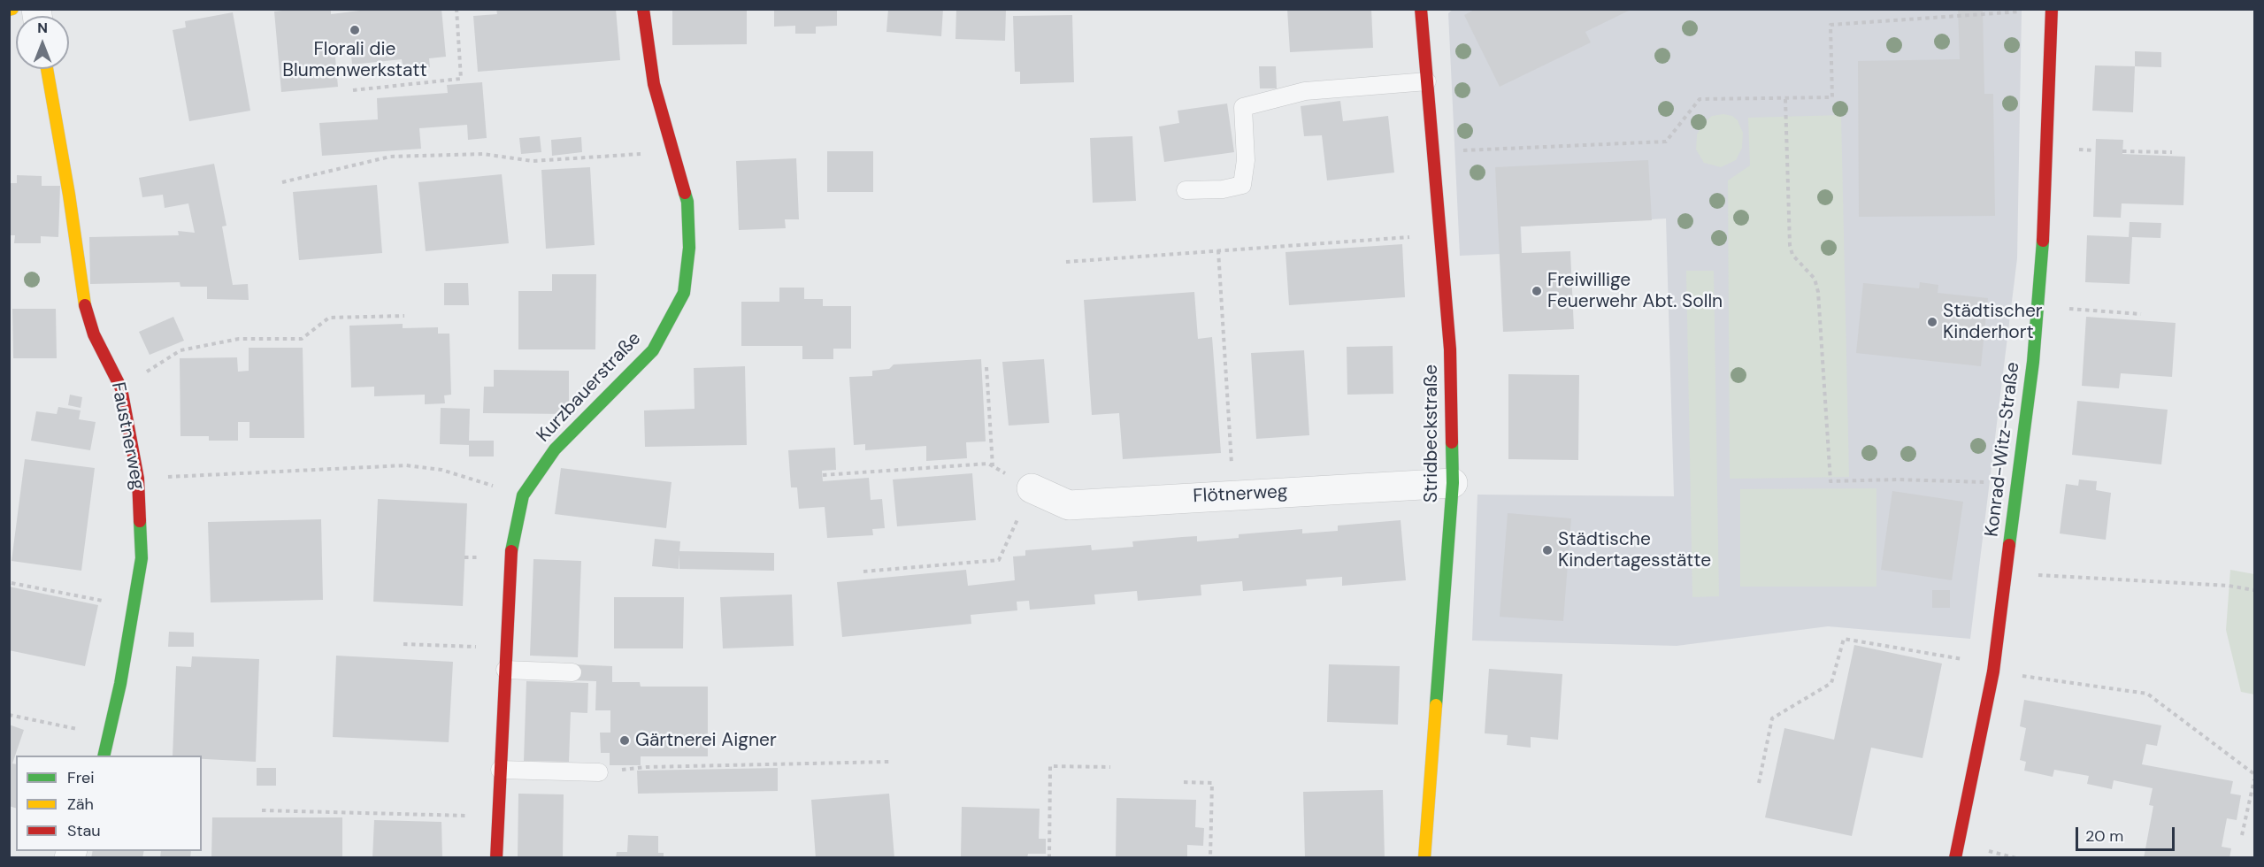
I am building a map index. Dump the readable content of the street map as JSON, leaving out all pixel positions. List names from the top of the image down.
{
  "streets": {
    "street": [
      "Kurzbauerstraße",
      "Stridbeckstraße",
      "Faustnerweg",
      "Konrad-Witz-Straße",
      "Flötnerweg"
    ]
  },
  "crossings": [
    ["Stridbeckstraße", "Flötnerweg"]
  ],
  "places": [
    "Florali die Blumenwerkstatt",
    "Freiwillige Feuerwehr Abt. Solln",
    "Städtischer Kinderhort",
    "Städtische Kindertagesstätte",
    "Gärtnerei Aigner"
  ],
  "legend": ["Frei", "Zäh", "Stau"],
  "scale_bar": "20 m",
  "north": "top"
}
